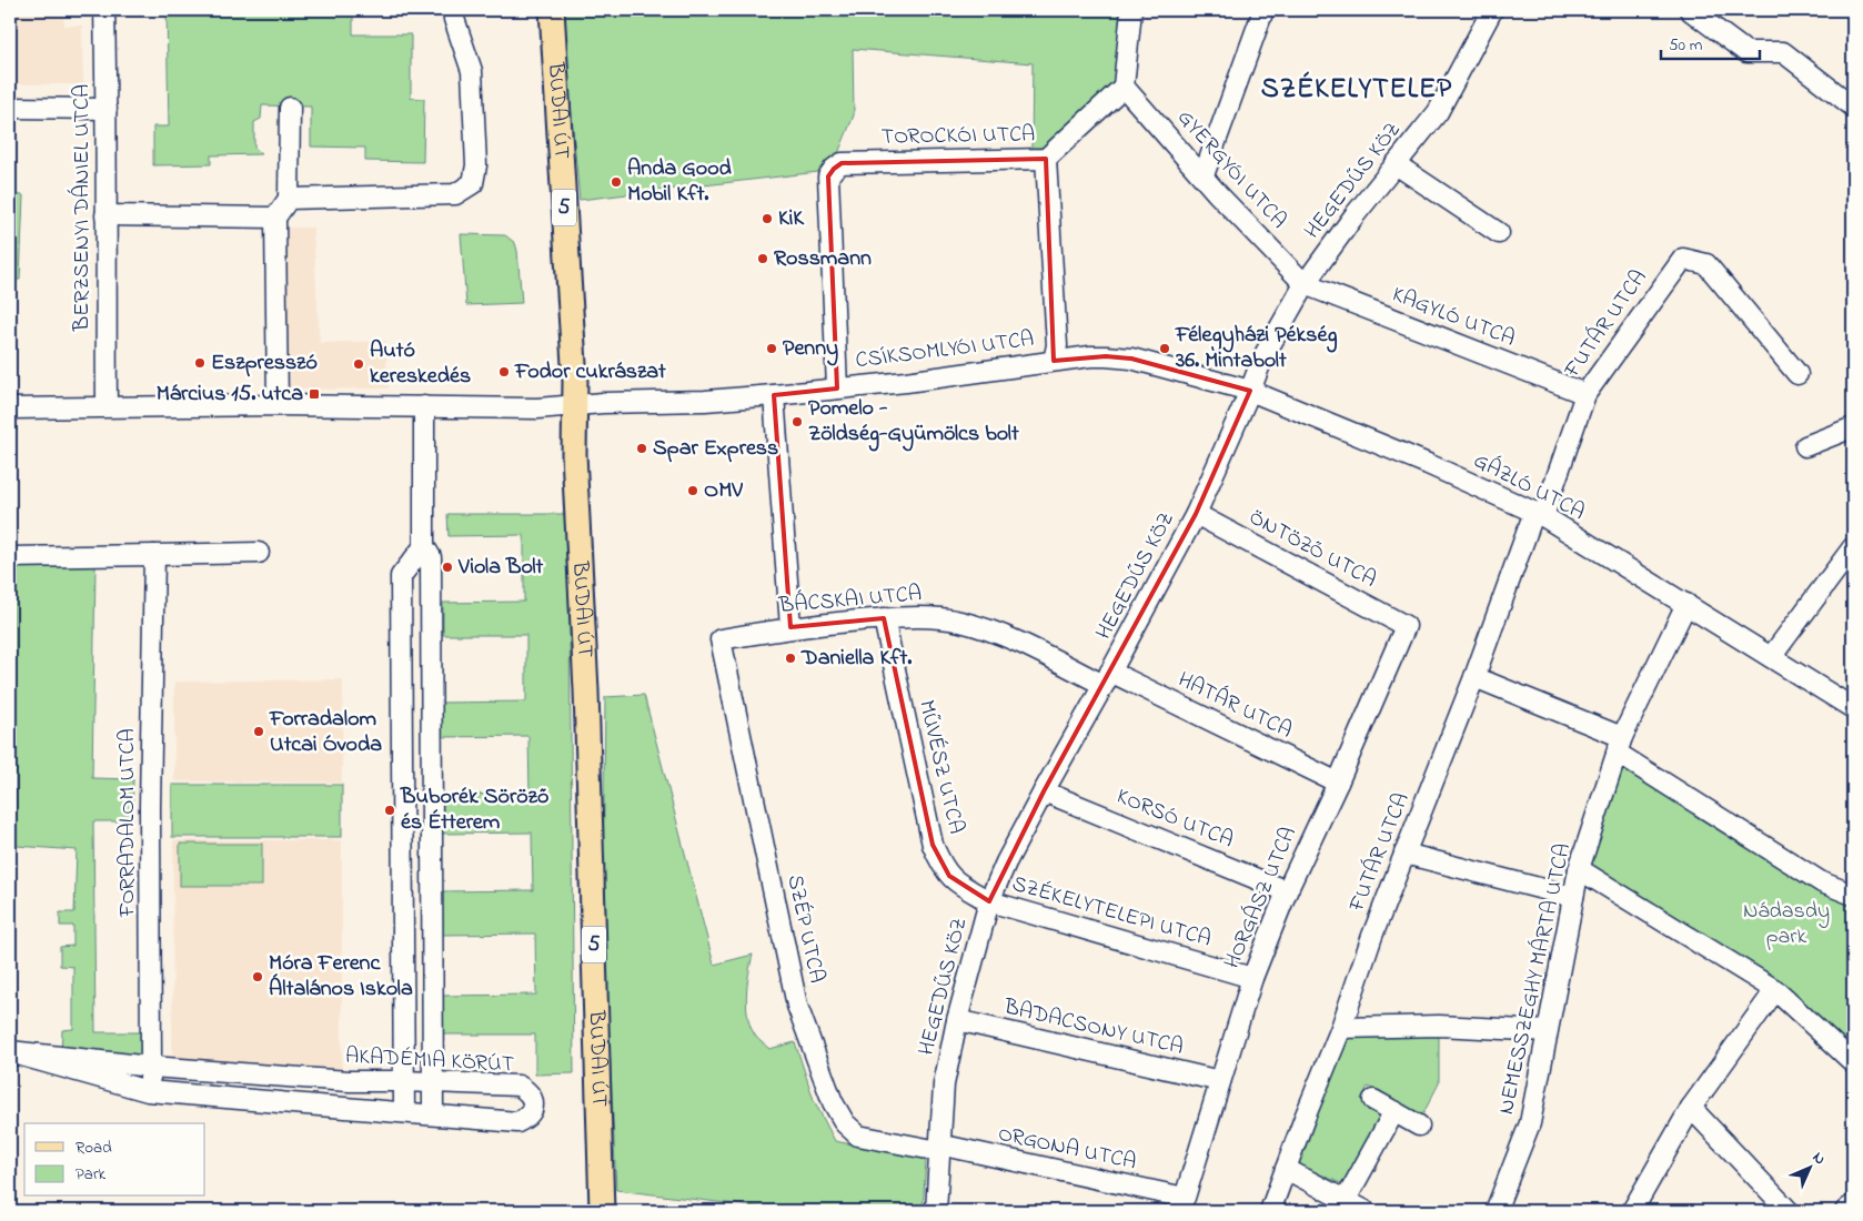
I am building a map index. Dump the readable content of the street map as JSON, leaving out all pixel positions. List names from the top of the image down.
{
  "streets": {
    "main road": ["BUDAI ÚT", "5"],
    "street": [
      "TOROCKÓI UTCA",
      "GYERGYÓI UTCA",
      "HEGEDŰS KÖZ",
      "BERZSENYI DÁNIEL UTCA",
      "KAGYLÓ UTCA",
      "FUTÁR UTCA",
      "CSÍKSOMLYÓI UTCA",
      "GÁZLÓ UTCA",
      "ÖNTÖZŐ UTCA",
      "BÁCSKAI UTCA",
      "HATÁR UTCA",
      "MŰVÉSZ UTCA",
      "KORSÓ UTCA",
      "FORRADALOM UTCA",
      "HORGÁSZ UTCA",
      "SZÉKELYTELEPI UTCA",
      "SZÉP UTCA",
      "NEMESSZEGHY MÁRTA UTCA",
      "BADACSONY UTCA",
      "AKADÉMIA KÖRÚT",
      "ORGONA UTCA"
    ]
  },
  "crossings": [
    ["BUDAI ÚT", "CSÍKSOMLYÓI UTCA"],
    ["TOROCKÓI UTCA", "GYERGYÓI UTCA"],
    ["TOROCKÓI UTCA", "CSÍKSOMLYÓI UTCA"],
    ["GYERGYÓI UTCA", "HEGEDŰS KÖZ"],
    ["GYERGYÓI UTCA", "KAGYLÓ UTCA"],
    ["HEGEDŰS KÖZ", "KAGYLÓ UTCA"],
    ["HEGEDŰS KÖZ", "CSÍKSOMLYÓI UTCA"],
    ["HEGEDŰS KÖZ", "GÁZLÓ UTCA"],
    ["HEGEDŰS KÖZ", "ÖNTÖZŐ UTCA"],
    ["HEGEDŰS KÖZ", "BÁCSKAI UTCA"],
    ["HEGEDŰS KÖZ", "HATÁR UTCA"],
    ["HEGEDŰS KÖZ", "MŰVÉSZ UTCA"],
    ["HEGEDŰS KÖZ", "KORSÓ UTCA"],
    ["HEGEDŰS KÖZ", "SZÉKELYTELEPI UTCA"],
    ["HEGEDŰS KÖZ", "SZÉP UTCA"],
    ["HEGEDŰS KÖZ", "BADACSONY UTCA"],
    ["HEGEDŰS KÖZ", "ORGONA UTCA"],
    ["KAGYLÓ UTCA", "FUTÁR UTCA"],
    ["FUTÁR UTCA", "GÁZLÓ UTCA"],
    ["CSÍKSOMLYÓI UTCA", "GÁZLÓ UTCA"],
    ["GÁZLÓ UTCA", "NEMESSZEGHY MÁRTA UTCA"],
    ["ÖNTÖZŐ UTCA", "HORGÁSZ UTCA"],
    ["BÁCSKAI UTCA", "HATÁR UTCA"],
    ["BÁCSKAI UTCA", "MŰVÉSZ UTCA"],
    ["BÁCSKAI UTCA", "SZÉP UTCA"],
    ["HATÁR UTCA", "HORGÁSZ UTCA"],
    ["MŰVÉSZ UTCA", "SZÉKELYTELEPI UTCA"],
    ["KORSÓ UTCA", "HORGÁSZ UTCA"],
    ["FORRADALOM UTCA", "AKADÉMIA KÖRÚT"],
    ["HORGÁSZ UTCA", "SZÉKELYTELEPI UTCA"],
    ["HORGÁSZ UTCA", "BADACSONY UTCA"],
    ["HORGÁSZ UTCA", "ORGONA UTCA"],
    ["SZÉP UTCA", "ORGONA UTCA"]
  ],
  "districts": ["SZÉKELYTELEP"],
  "parks": ["Nádasdy park"],
  "places": {
    "other": [
      "Anda Good Mobil Kft.",
      "KiK",
      "Rossmann",
      "Penny",
      "Félegyházi Pékség 36. Mintabolt",
      "Eszpresszó",
      "Autó kereskedés",
      "Fodor cukrászat",
      "Pomelo - Zöldség-Gyümölcs bolt",
      "Spar Express",
      "OMV",
      "Viola Bolt",
      "Daniella Kft.",
      "Forradalom Utcai Óvoda",
      "Buborék Söröző és Étterem",
      "Móra Ferenc Általános Iskola"
    ],
    "transit": ["Március 15. utca"]
  },
  "legend": ["Road", "Park"],
  "scale_bar": "50 m",
  "north": "top right"
}
